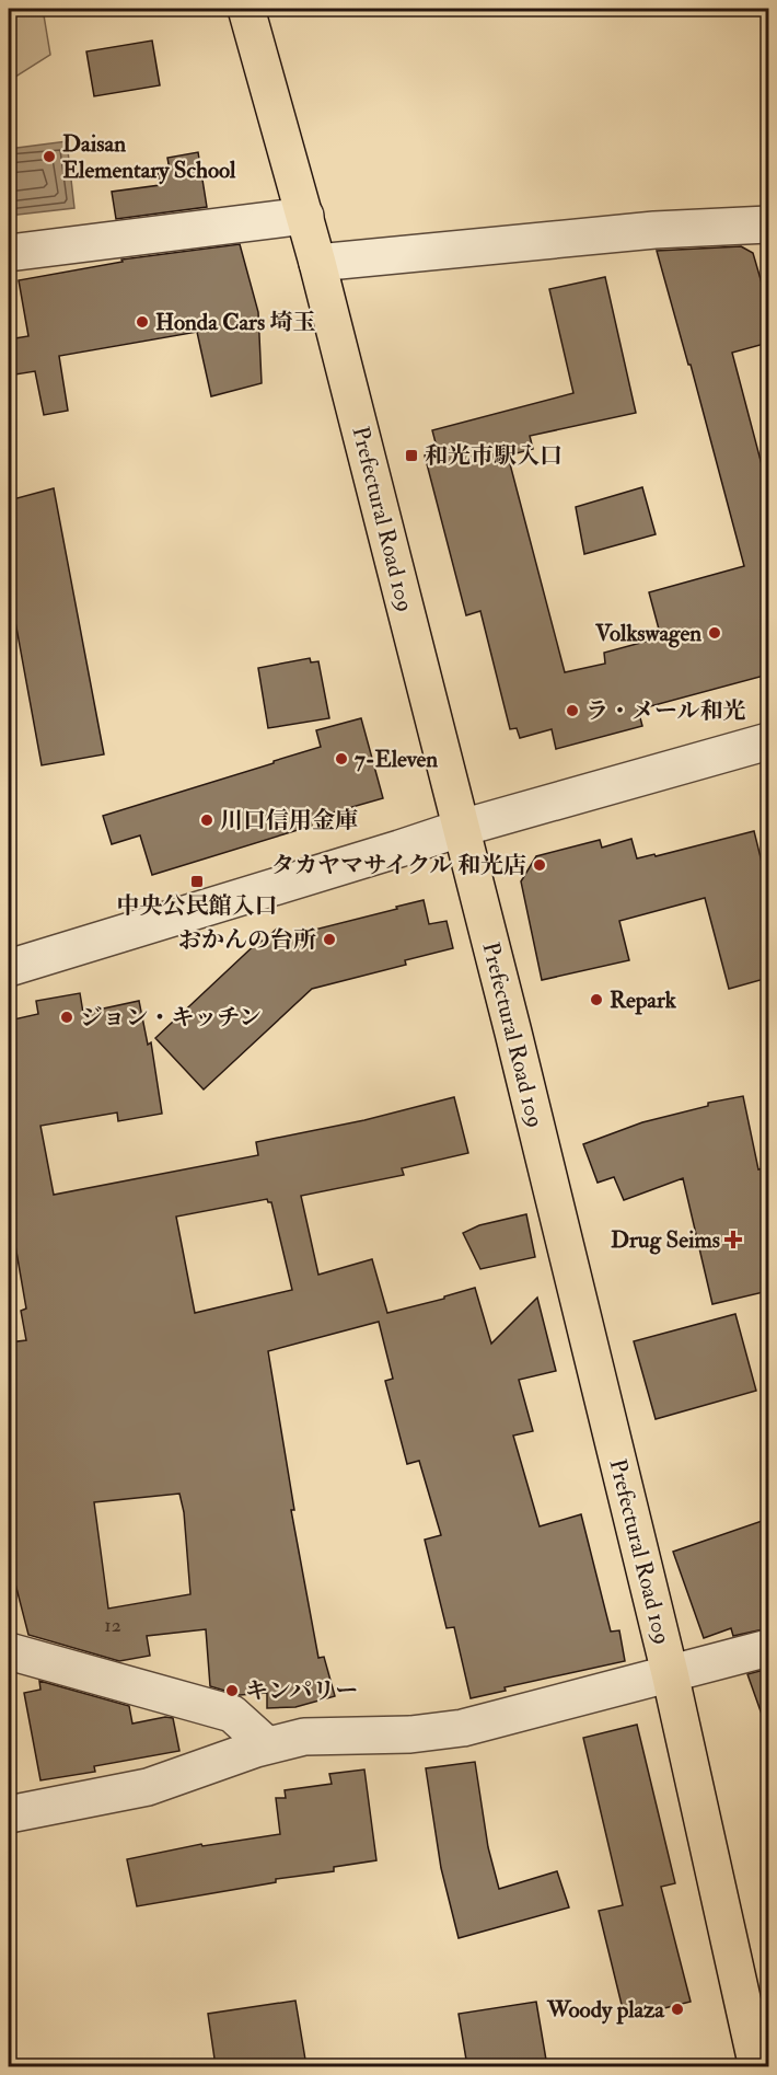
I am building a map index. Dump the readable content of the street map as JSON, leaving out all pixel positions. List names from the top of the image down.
{
  "streets": {
    "main road": ["Prefectural Road 109"]
  },
  "places": {
    "other": [
      "Daisan Elementary School",
      "Honda Cars 埼玉",
      "Volkswagen",
      "ラ・メール和光",
      "7-Eleven",
      "川口信用金庫",
      "タカヤマサイクル 和光店",
      "おかんの台所",
      "Repark",
      "ジョン・キッチン",
      "キンパリー",
      "Woody plaza"
    ],
    "transit": ["和光市駅入口", "中央公民館入口"],
    "health": ["Drug Seims"]
  },
  "house_numbers": ["12"]
}
